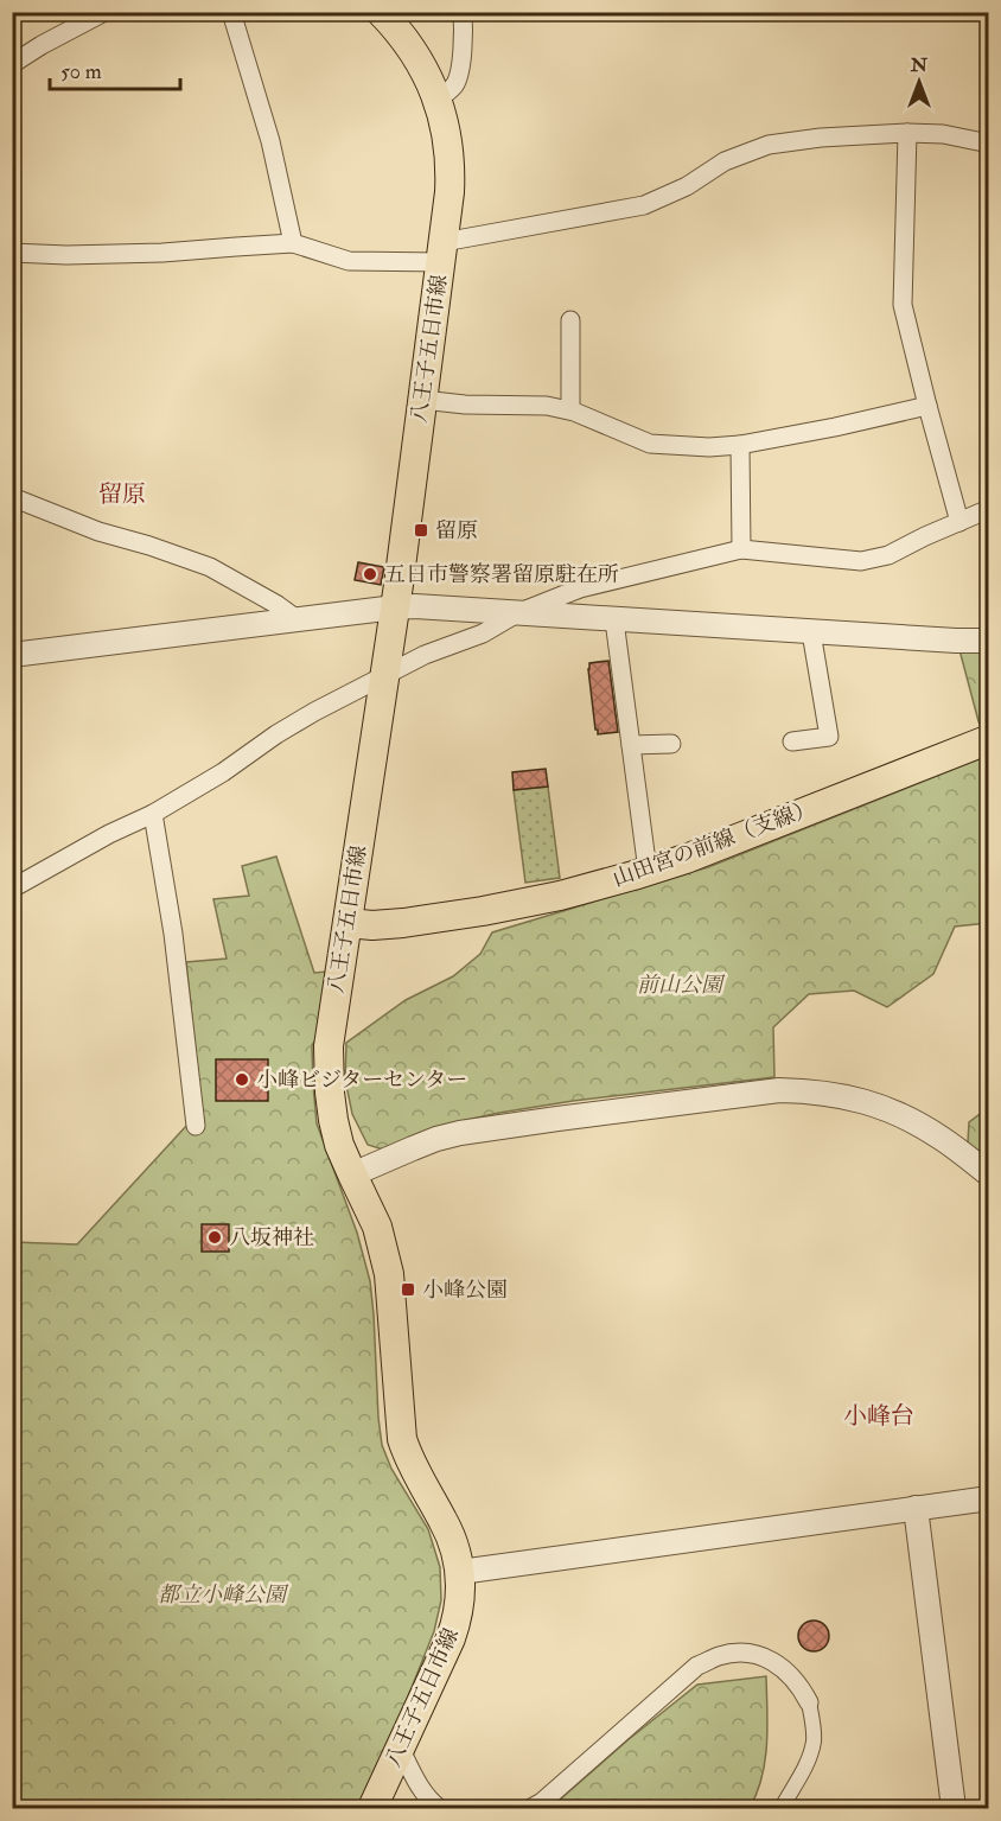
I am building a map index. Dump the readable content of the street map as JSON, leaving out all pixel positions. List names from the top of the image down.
{
  "streets": {
    "main road": ["八王子五日市線", "山田宮の前線（支線）"]
  },
  "crossings": [
    ["八王子五日市線", "山田宮の前線（支線）"]
  ],
  "districts": ["留原", "小峰台"],
  "parks": ["前山公園", "都立小峰公園"],
  "places": {
    "transit": ["留原", "小峰公園"],
    "other": ["五日市警察署留原駐在所", "小峰ビジターセンター", "八坂神社"]
  },
  "scale_bar": "50 m",
  "north": "top"
}
